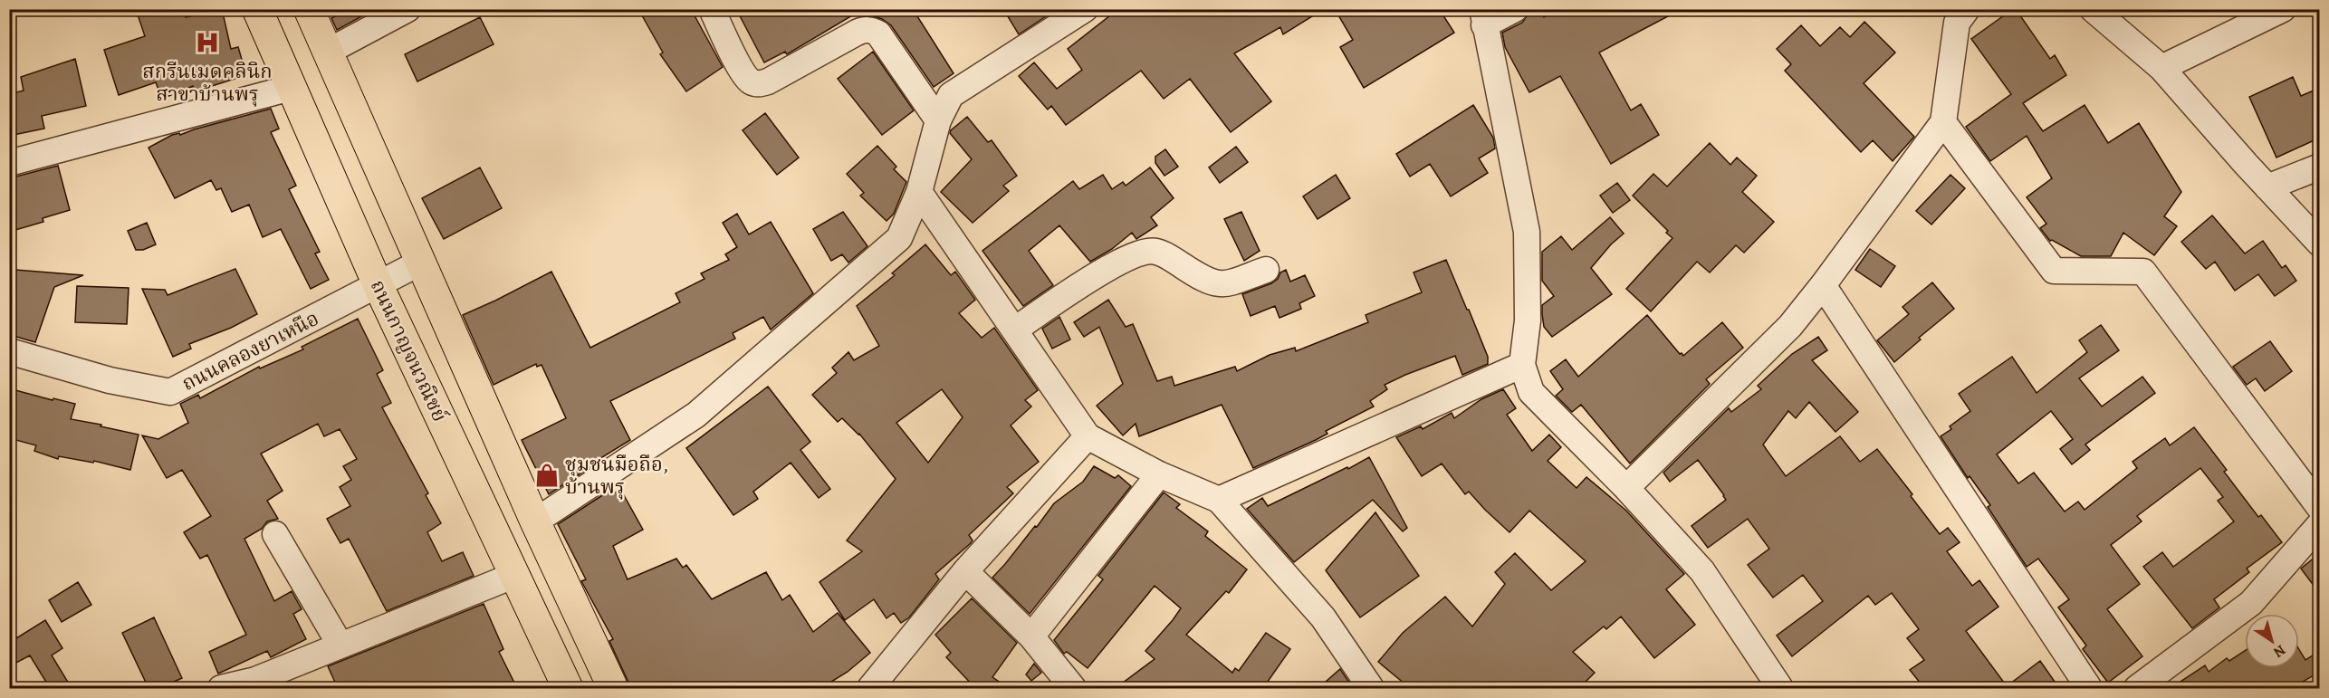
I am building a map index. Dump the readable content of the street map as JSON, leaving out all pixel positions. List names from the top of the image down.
{
  "streets": {
    "highway": ["ถนนกาญจนวณิชย์"],
    "street": ["ถนนคลองยาเหนือ"]
  },
  "crossings": [
    ["ถนนคลองยาเหนือ", "ถนนกาญจนวณิชย์"]
  ],
  "places": {
    "hospital": ["สกรีนเมดคลินิก สาขาบ้านพรุ"],
    "shop": ["ชุมชนมือถือ, บ้านพรุ"]
  },
  "north": "bottom right"
}
